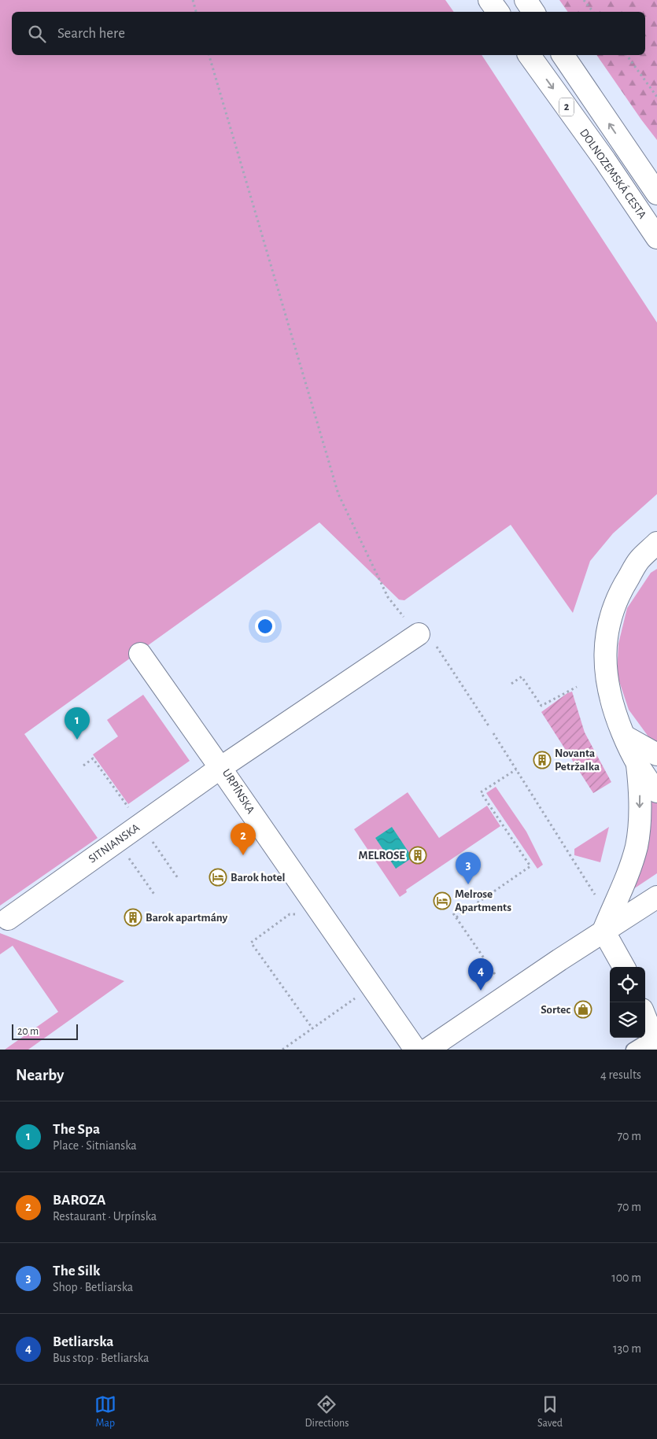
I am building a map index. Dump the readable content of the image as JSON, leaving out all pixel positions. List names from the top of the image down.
{
  "streets": {
    "street": [
      "2",
      "DOLNOZEMSKÁ CESTA",
      "URPÍNSKA",
      "SITNIANSKA"
    ]
  },
  "crossings": [
    ["URPÍNSKA", "SITNIANSKA"]
  ],
  "places": {
    "building": ["Novanta Petržalka", "MELROSE", "Barok apartmány"],
    "hotel": ["Barok hotel", "Melrose Apartments"],
    "shop": ["Sortec"]
  },
  "scale_bar": "20 m",
  "page": {
    "search": "Search here",
    "pins": [
      "1",
      "2",
      "3",
      "4"
    ],
    "scale": "20 m",
    "heading": ["Nearby", "4 results"],
    "list": [
      {
        "mark": "1",
        "name": "The Spa",
        "note": "Place · Sitnianska",
        "value": "70 m"
      },
      {
        "mark": "2",
        "name": "BAROZA",
        "note": "Restaurant · Urpínska",
        "value": "70 m"
      },
      {
        "mark": "3",
        "name": "The Silk",
        "note": "Shop · Betliarska",
        "value": "100 m"
      },
      {
        "mark": "4",
        "name": "Betliarska",
        "note": "Bus stop · Betliarska",
        "value": "130 m"
      }
    ],
    "nav": ["Map", "Directions", "Saved"]
  }
}
